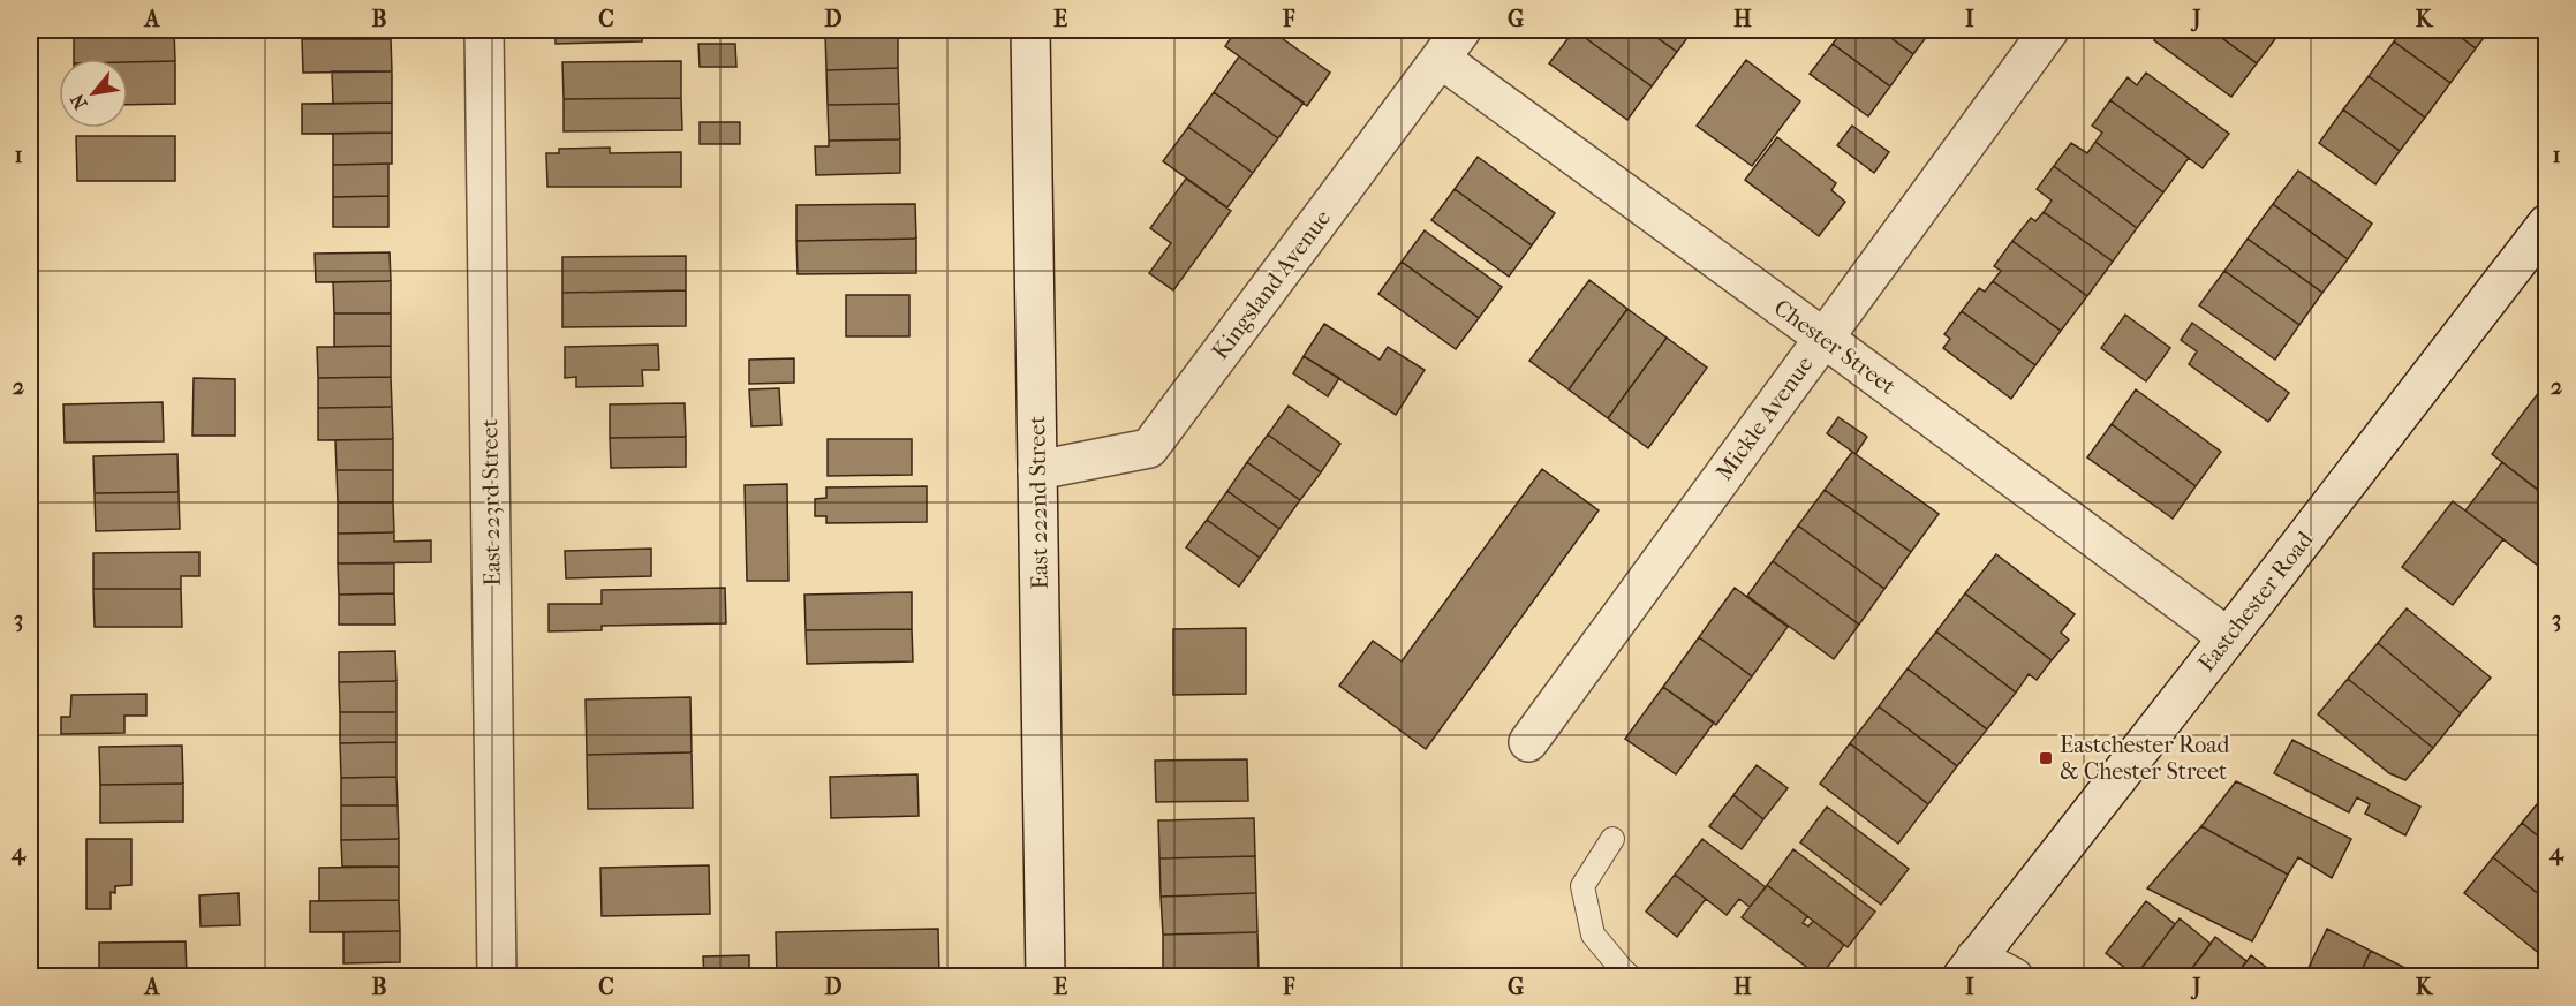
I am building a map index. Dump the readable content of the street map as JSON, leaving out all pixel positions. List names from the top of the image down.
{
  "streets": {
    "street": [
      "Kingsland Avenue",
      "Chester Street",
      "Mickle Avenue",
      "East 223rd Street",
      "East 222nd Street",
      "Eastchester Road"
    ]
  },
  "crossings": [
    ["Kingsland Avenue", "Chester Street"],
    ["Kingsland Avenue", "East 222nd Street"],
    ["Chester Street", "Mickle Avenue"],
    ["Chester Street", "Eastchester Road"]
  ],
  "places": {
    "transit": ["Eastchester Road & Chester Street"]
  },
  "north": "bottom left",
  "grid": {
    "columns": [
      "A",
      "B",
      "C",
      "D",
      "E",
      "F",
      "G",
      "H",
      "I",
      "J",
      "K"
    ],
    "rows": [
      "1",
      "2",
      "3",
      "4"
    ]
  }
}
